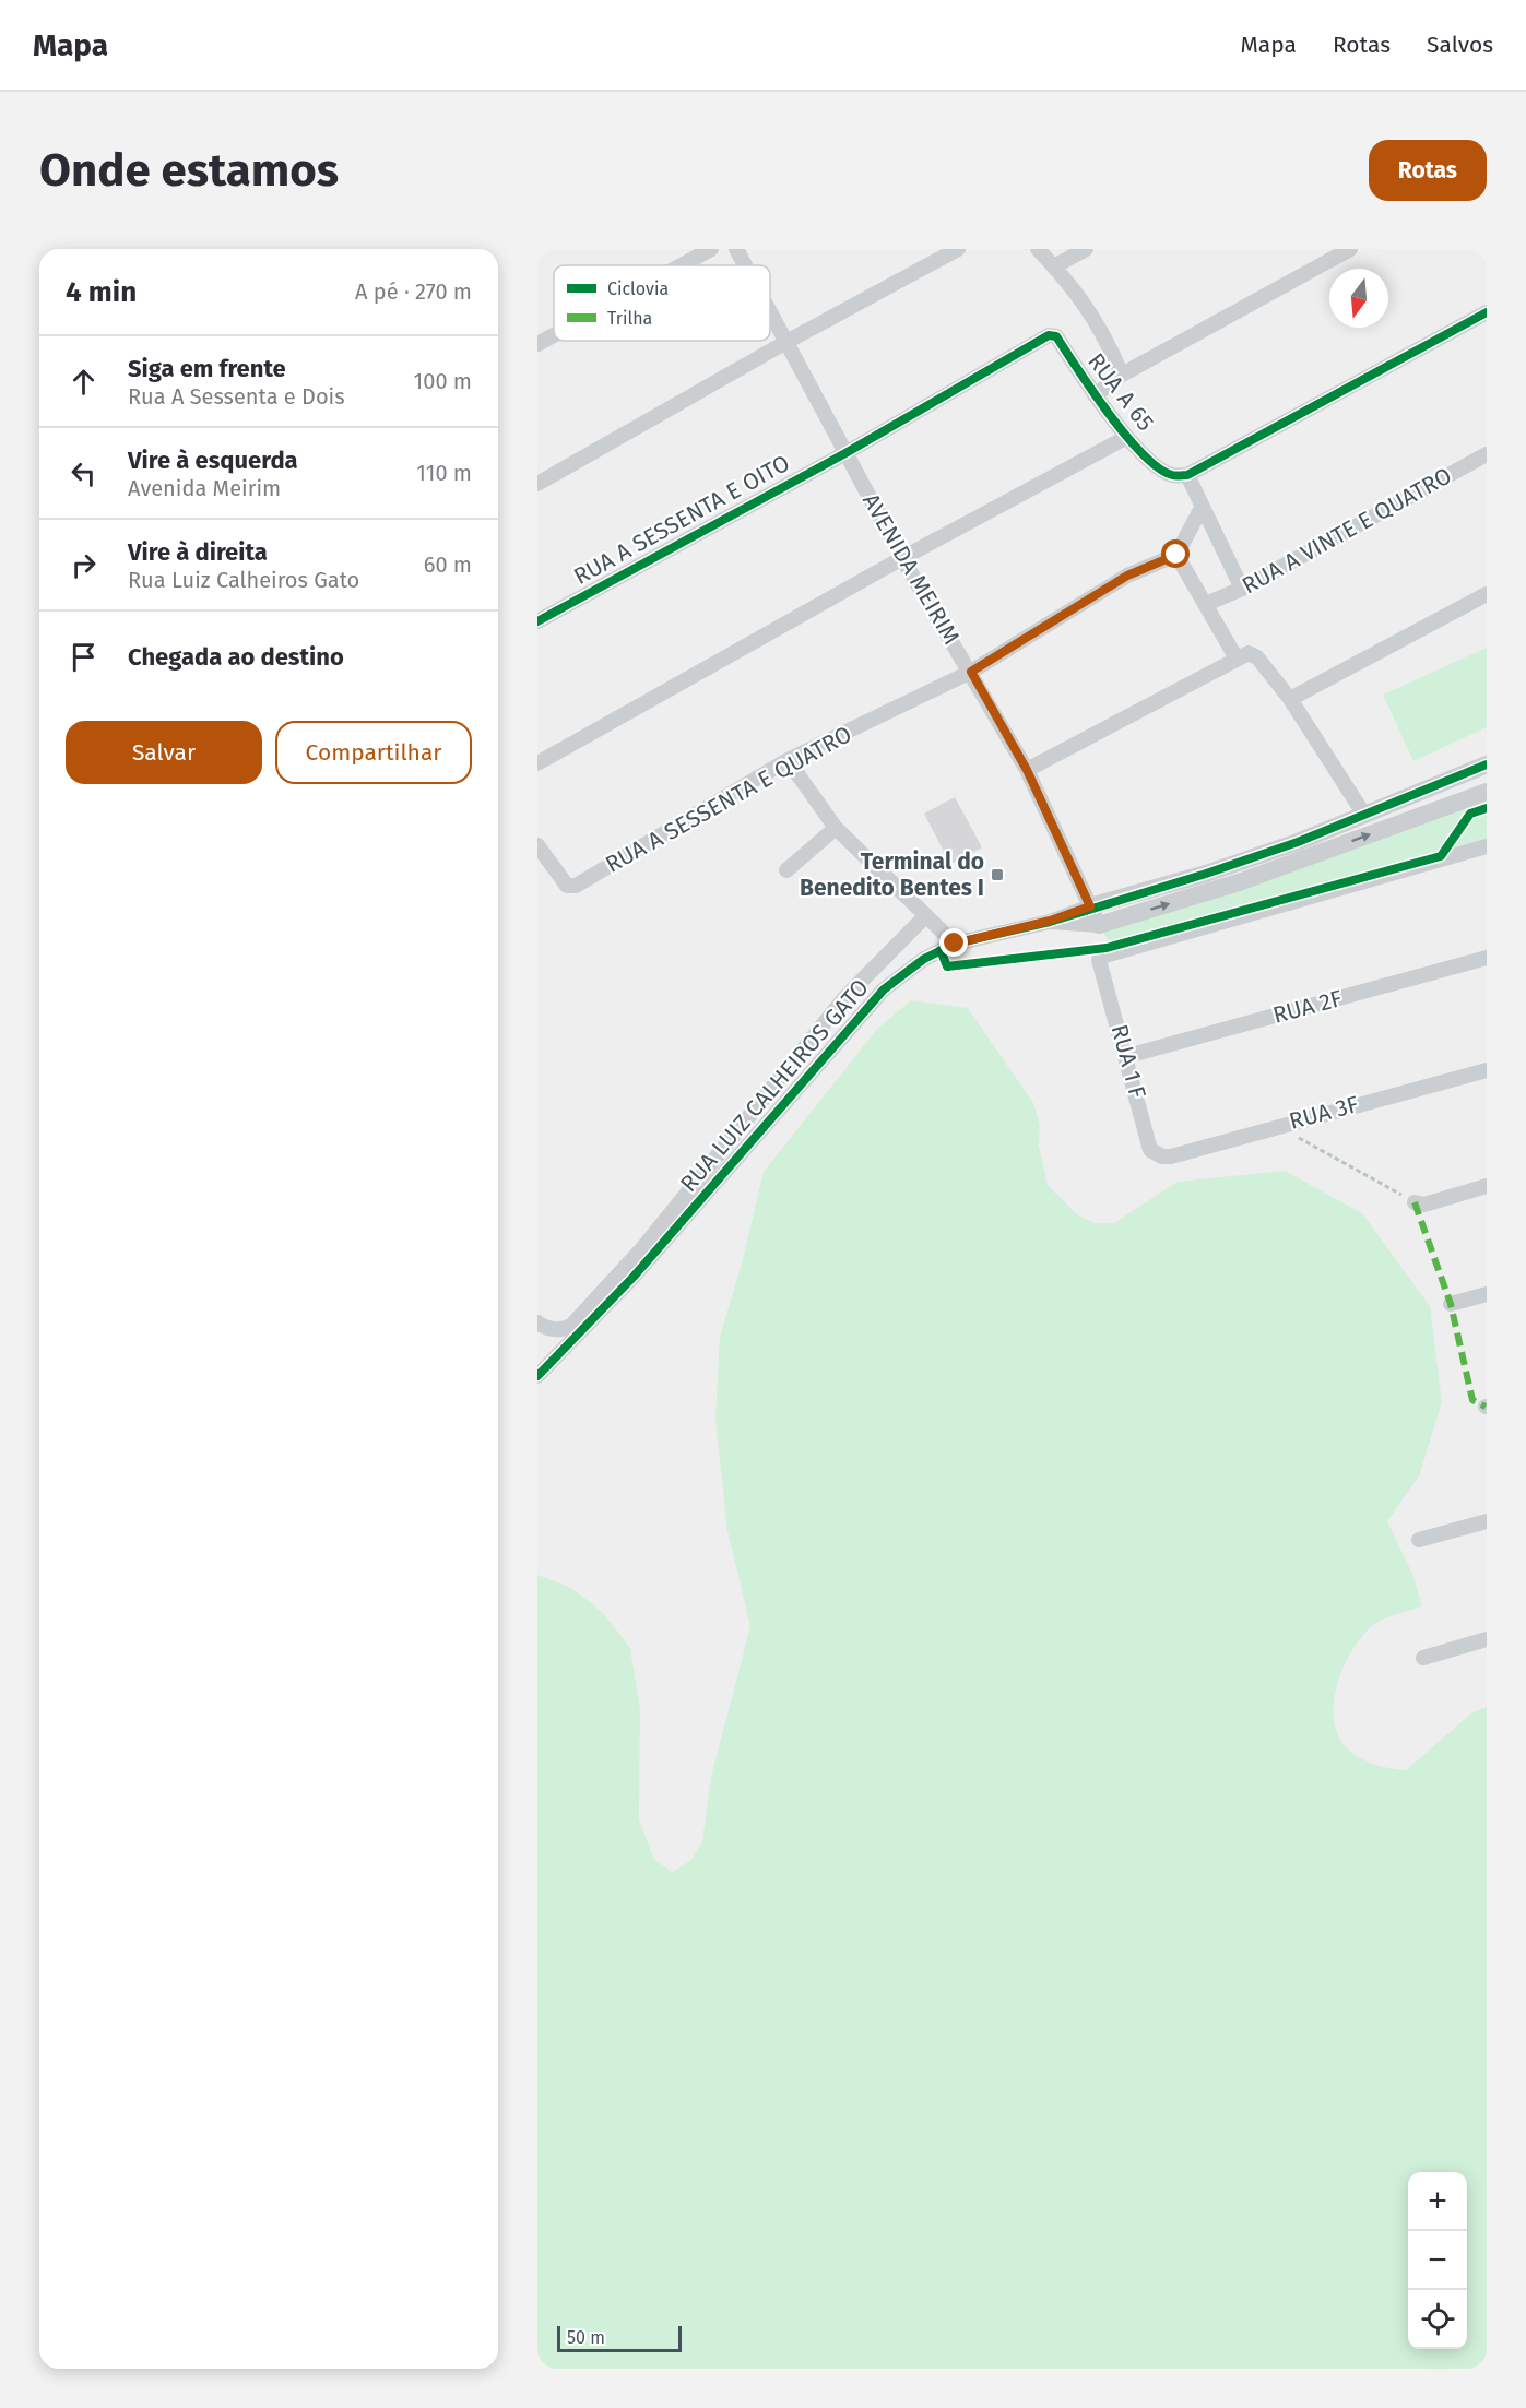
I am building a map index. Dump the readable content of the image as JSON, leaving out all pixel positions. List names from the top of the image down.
{
  "streets": {
    "street": [
      "RUA A 65",
      "RUA A SESSENTA E OITO",
      "RUA A VINTE E QUATRO",
      "AVENIDA MEIRIM",
      "RUA A SESSENTA E QUATRO",
      "RUA 2F",
      "RUA 1 F",
      "RUA LUIZ CALHEIROS GATO",
      "RUA 3F"
    ]
  },
  "crossings": [
    ["RUA A 65", "RUA A SESSENTA E OITO"],
    ["RUA A SESSENTA E OITO", "AVENIDA MEIRIM"],
    ["AVENIDA MEIRIM", "RUA A SESSENTA E QUATRO"],
    ["AVENIDA MEIRIM", "RUA LUIZ CALHEIROS GATO"],
    ["RUA 2F", "RUA 1 F"],
    ["RUA 1 F", "RUA 3F"]
  ],
  "places": {
    "transit": ["Terminal do Benedito Bentes I"]
  },
  "legend": ["Ciclovia", "Trilha"],
  "scale_bar": "50 m",
  "north": "bottom",
  "page": {
    "header": "Mapa",
    "nav": ["Mapa", "Rotas", "Salvos"],
    "buttons": [
      "Rotas",
      ["Salvar", "Compartilhar"]
    ],
    "title": "Onde estamos",
    "heading": ["4 min", "A pé · 270 m"],
    "list": [
      ["Siga em frente", "Rua A Sessenta e Dois", "100 m"],
      ["Vire à esquerda", "Avenida Meirim", "110 m"],
      ["Vire à direita", "Rua Luiz Calheiros Gato", "60 m"],
      "Chegada ao destino"
    ],
    "map_buttons": ["+", "−"],
    "scale": "50 m"
  }
}
